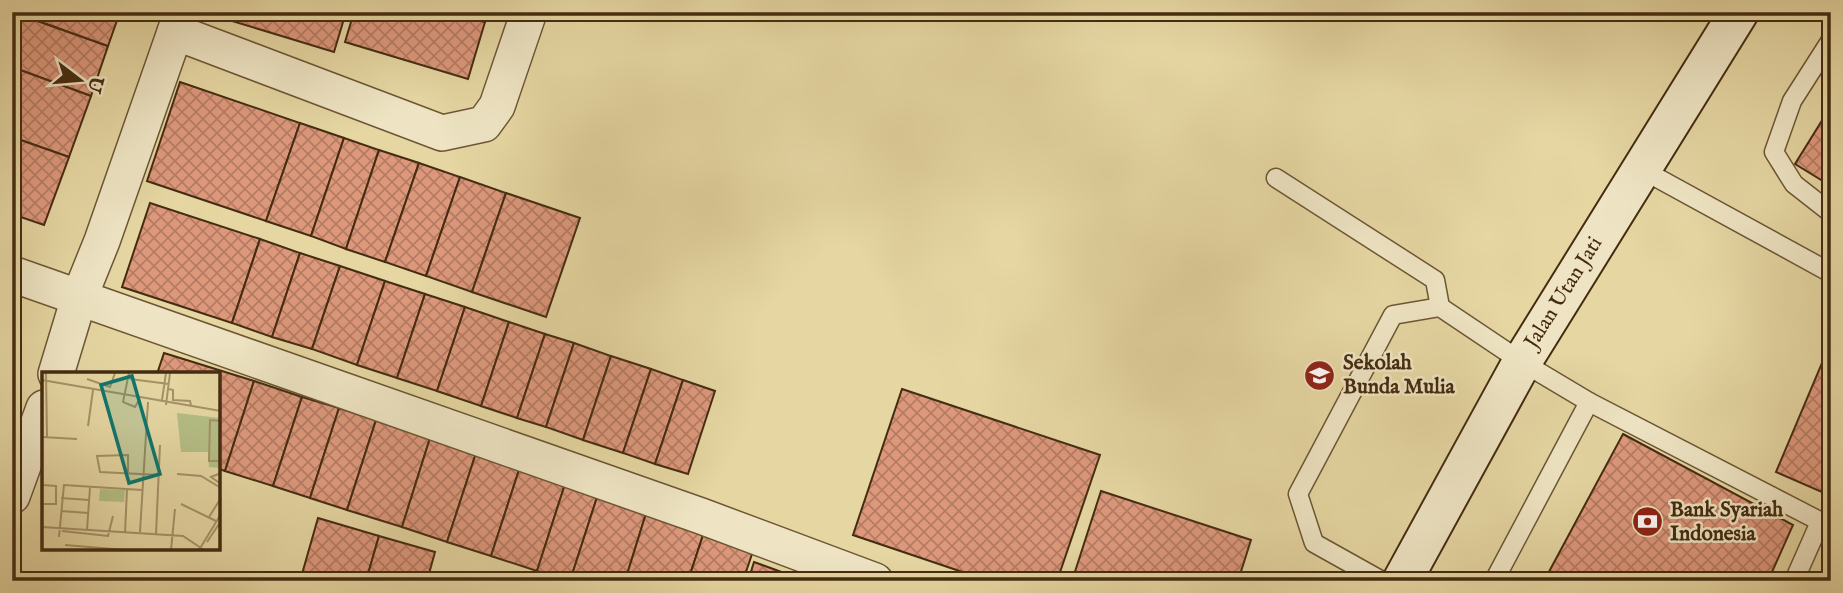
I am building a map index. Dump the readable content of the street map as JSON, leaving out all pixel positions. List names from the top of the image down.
{
  "streets": {
    "main road": ["Jalan Utan Jati"]
  },
  "places": {
    "school or university": ["Sekolah Bunda Mulia"],
    "bank": ["Bank Syariah Indonesia"]
  },
  "north": "right"
}
